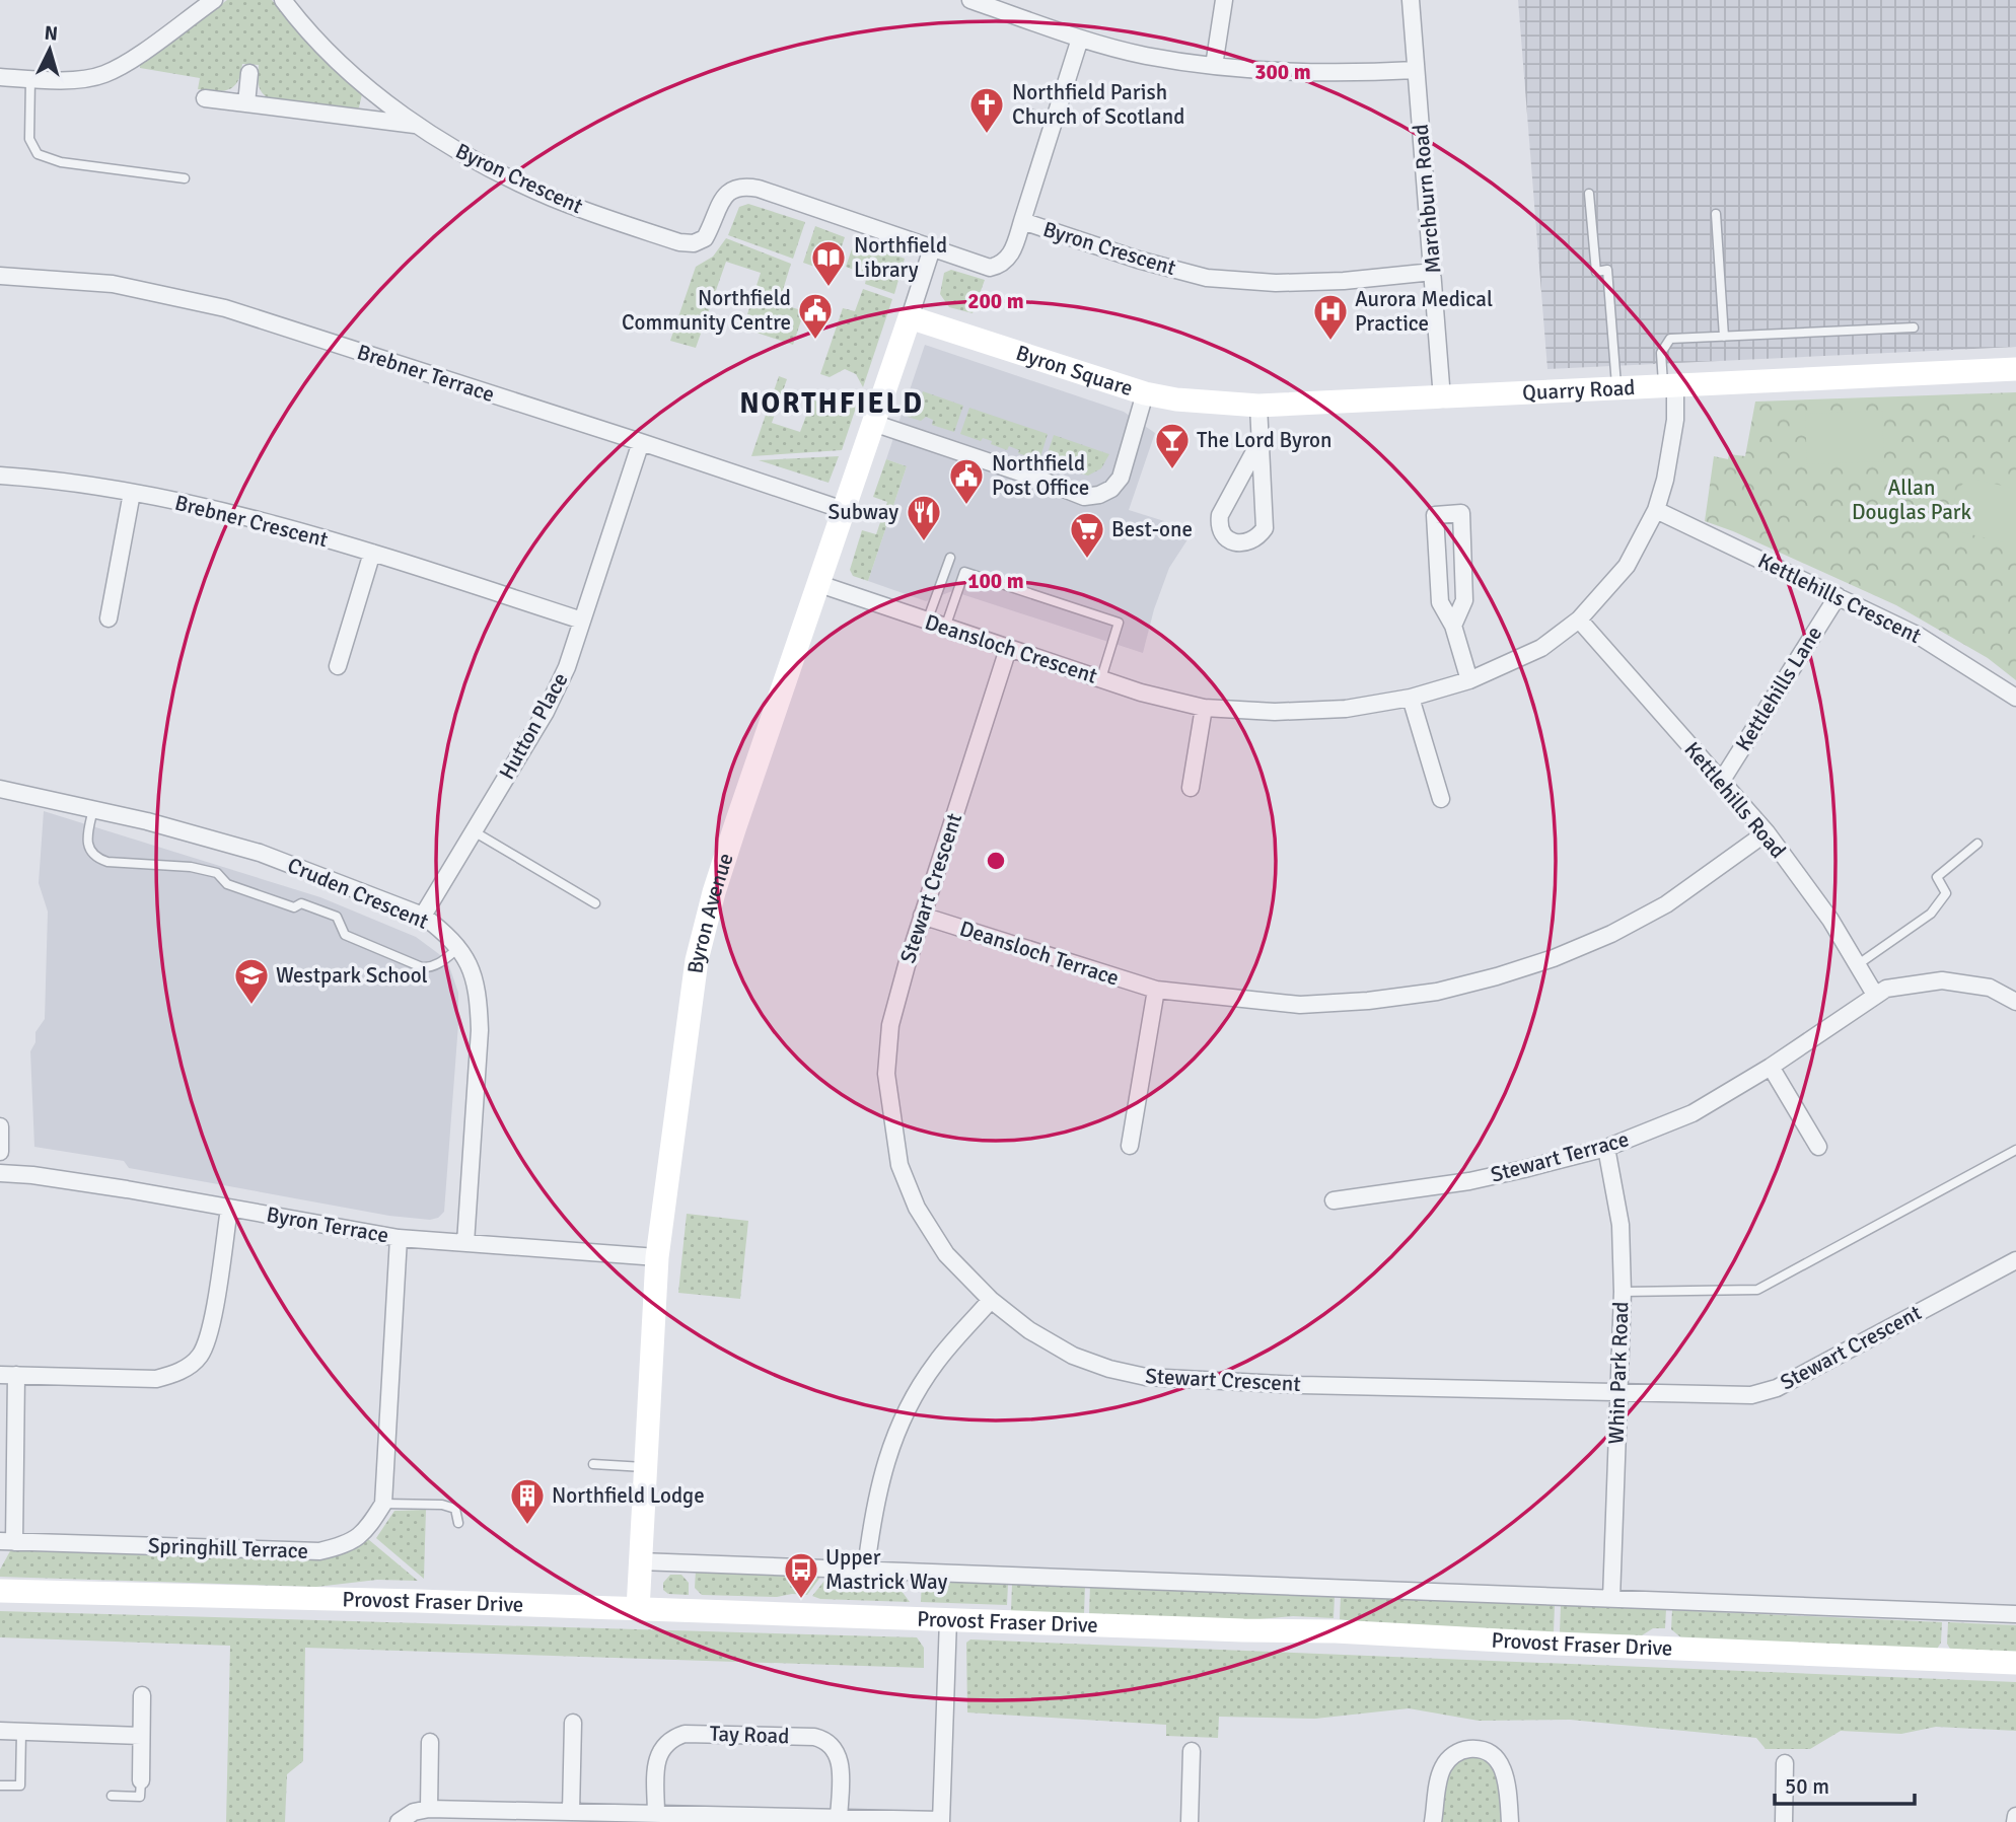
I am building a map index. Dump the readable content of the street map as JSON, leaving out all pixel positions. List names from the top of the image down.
{
  "streets": {
    "street": [
      "Byron Crescent",
      "Marchburn Road",
      "Byron Square",
      "Brebner Terrace",
      "Quarry Road",
      "Brebner Crescent",
      "Kettlehills Crescent",
      "Deansloch Crescent",
      "Kettlehills Lane",
      "Hutton Place",
      "Kettlehills Road",
      "Stewart Crescent",
      "Cruden Crescent",
      "Byron Avenue",
      "Deansloch Terrace",
      "Stewart Terrace",
      "Byron Terrace",
      "Whin Park Road",
      "Springhill Terrace",
      "Provost Fraser Drive",
      "Tay Road"
    ]
  },
  "crossings": [
    ["Byron Crescent", "Marchburn Road"],
    ["Byron Crescent", "Byron Avenue"],
    ["Marchburn Road", "Quarry Road"],
    ["Byron Square", "Quarry Road"],
    ["Byron Square", "Byron Avenue"],
    ["Brebner Terrace", "Hutton Place"],
    ["Brebner Terrace", "Byron Avenue"],
    ["Quarry Road", "Deansloch Crescent"],
    ["Brebner Crescent", "Hutton Place"],
    ["Kettlehills Crescent", "Deansloch Crescent"],
    ["Kettlehills Crescent", "Kettlehills Lane"],
    ["Deansloch Crescent", "Kettlehills Road"],
    ["Deansloch Crescent", "Stewart Crescent"],
    ["Deansloch Crescent", "Byron Avenue"],
    ["Kettlehills Lane", "Kettlehills Road"],
    ["Hutton Place", "Cruden Crescent"],
    ["Kettlehills Road", "Deansloch Terrace"],
    ["Kettlehills Road", "Stewart Terrace"],
    ["Stewart Crescent", "Deansloch Terrace"],
    ["Stewart Crescent", "Whin Park Road"],
    ["Cruden Crescent", "Byron Terrace"],
    ["Byron Avenue", "Byron Terrace"],
    ["Byron Avenue", "Provost Fraser Drive"],
    ["Stewart Terrace", "Whin Park Road"],
    ["Byron Terrace", "Springhill Terrace"],
    ["Whin Park Road", "Provost Fraser Drive"]
  ],
  "districts": ["NORTHFIELD"],
  "parks": ["Allan Douglas Park"],
  "places": {
    "church": ["Northfield Parish Church of Scotland"],
    "library": ["Northfield Library"],
    "public building": ["Northfield Community Centre", "Northfield Post Office"],
    "hospital": ["Aurora Medical Practice"],
    "bar": ["The Lord Byron"],
    "restaurant": ["Subway"],
    "supermarket": ["Best-one"],
    "school or university": ["Westpark School"],
    "building": ["Northfield Lodge"],
    "bus stop": ["Upper Mastrick Way"]
  },
  "scale_bar": "50 m",
  "north": "top",
  "rings": ["300 m", "200 m", "100 m"]
}
